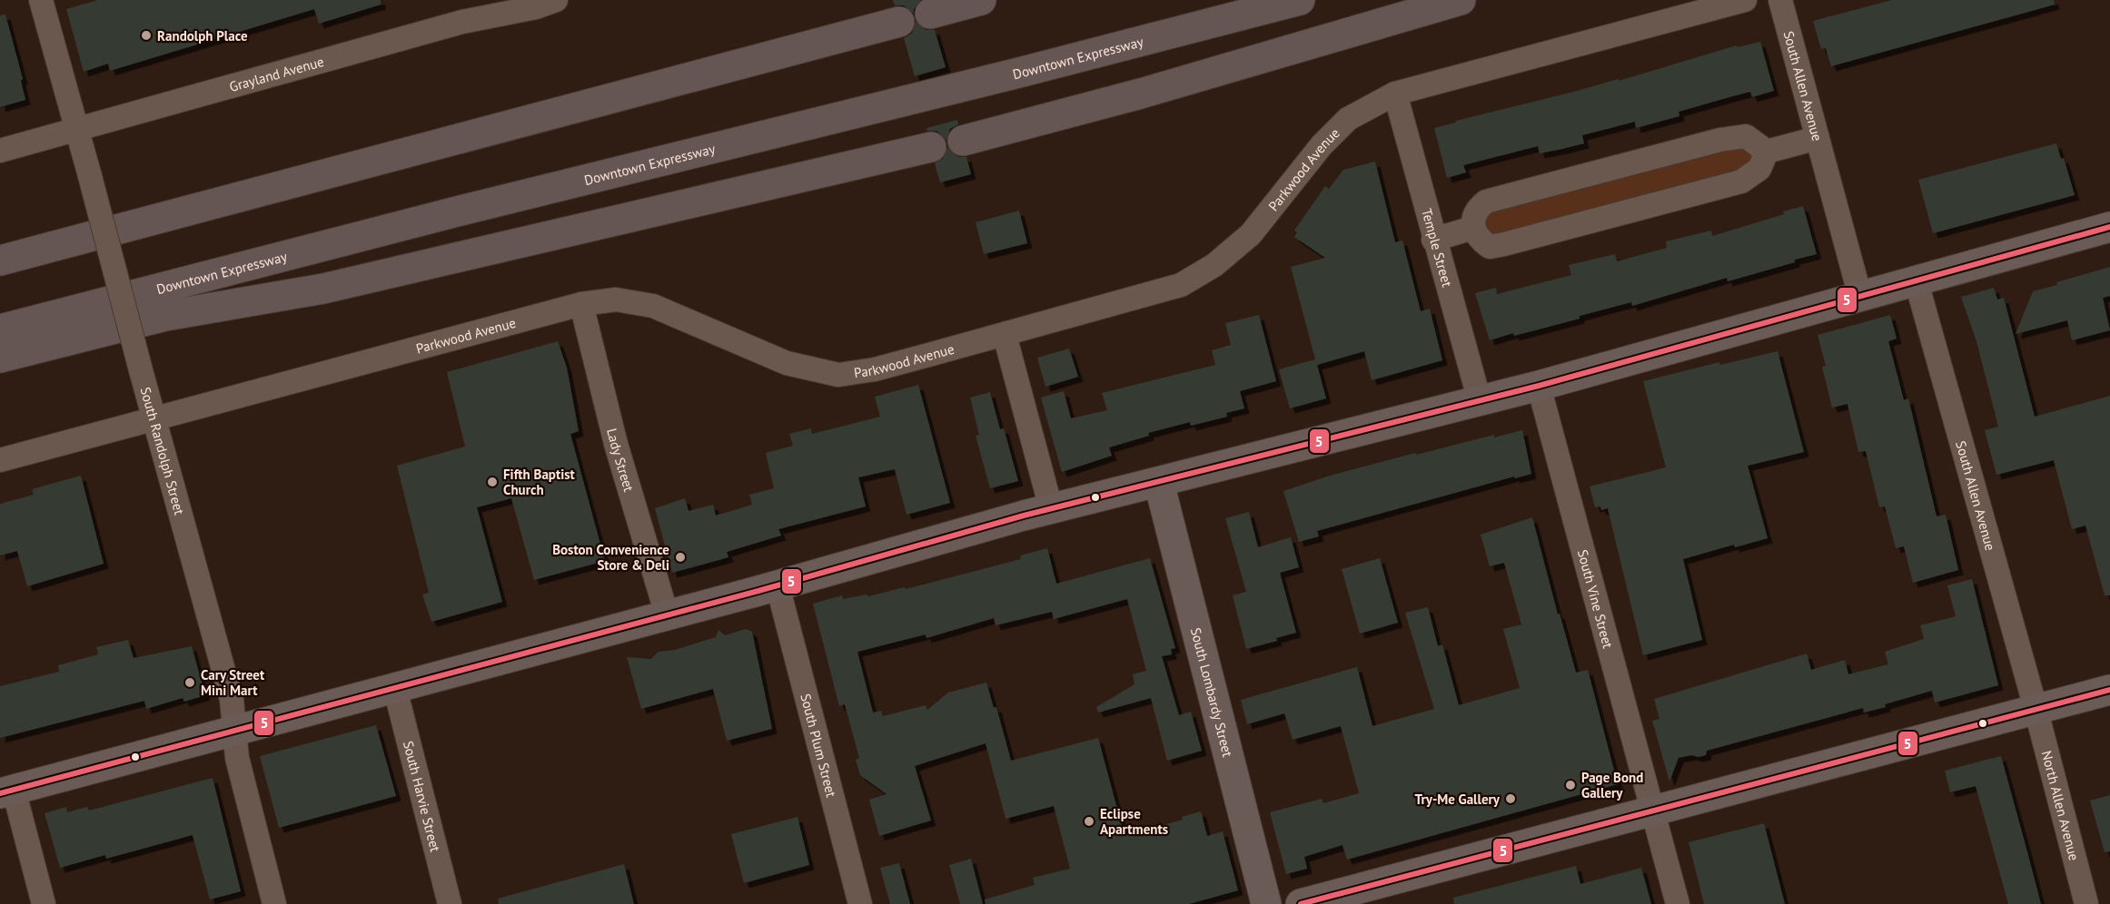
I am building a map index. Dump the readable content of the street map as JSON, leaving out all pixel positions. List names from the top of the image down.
{
  "streets": {
    "highway": ["Downtown Expressway"],
    "main road": ["South Lombardy Street"],
    "street": [
      "Grayland Avenue",
      "South Allen Avenue",
      "Parkwood Avenue",
      "Temple Street",
      "South Randolph Street",
      "Lady Street",
      "South Vine Street",
      "South Plum Street",
      "South Harvie Street",
      "North Allen Avenue"
    ]
  },
  "crossings": [
    ["Grayland Avenue", "South Randolph Street"],
    ["South Allen Avenue", "North Allen Avenue"],
    ["Parkwood Avenue", "Temple Street"],
    ["Parkwood Avenue", "South Randolph Street"],
    ["Parkwood Avenue", "Lady Street"]
  ],
  "places": [
    "Randolph Place",
    "Fifth Baptist Church",
    "Boston Convenience Store & Deli",
    "Cary Street Mini Mart",
    "Page Bond Gallery",
    "Try-Me Gallery",
    "Eclipse Apartments"
  ],
  "lines": ["transit line 5"]
}
